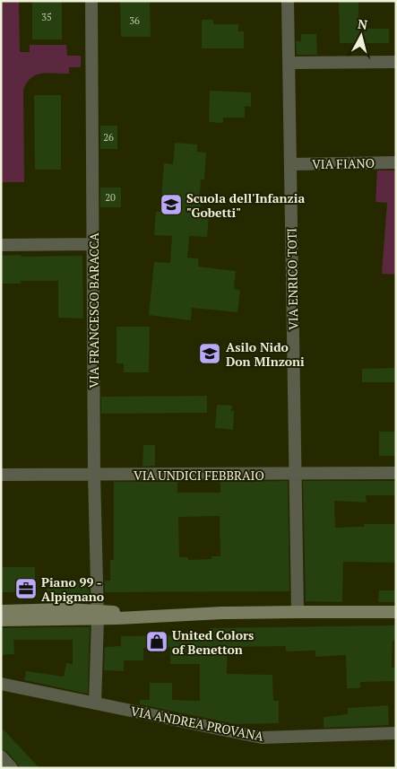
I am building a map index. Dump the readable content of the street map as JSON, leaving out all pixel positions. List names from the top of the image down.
{
  "streets": {
    "street": [
      "VIA FIANO",
      "VIA ENRICO TOTI",
      "VIA FRANCESCO BARACCA",
      "VIA UNDICI FEBBRAIO",
      "VIA ANDREA PROVANA"
    ]
  },
  "crossings": [
    ["VIA FIANO", "VIA ENRICO TOTI"],
    ["VIA ENRICO TOTI", "VIA UNDICI FEBBRAIO"],
    ["VIA FRANCESCO BARACCA", "VIA UNDICI FEBBRAIO"],
    ["VIA FRANCESCO BARACCA", "VIA ANDREA PROVANA"]
  ],
  "places": {
    "school or university": ["Scuola dell'Infanzia \"Gobetti\"", "Asilo Nido Don MInzoni"],
    "office": ["Piano 99 - Alpignano"],
    "shop": ["United Colors of Benetton"]
  },
  "house_numbers": [
    "35",
    "36",
    "26",
    "20"
  ],
  "north": "top"
}
